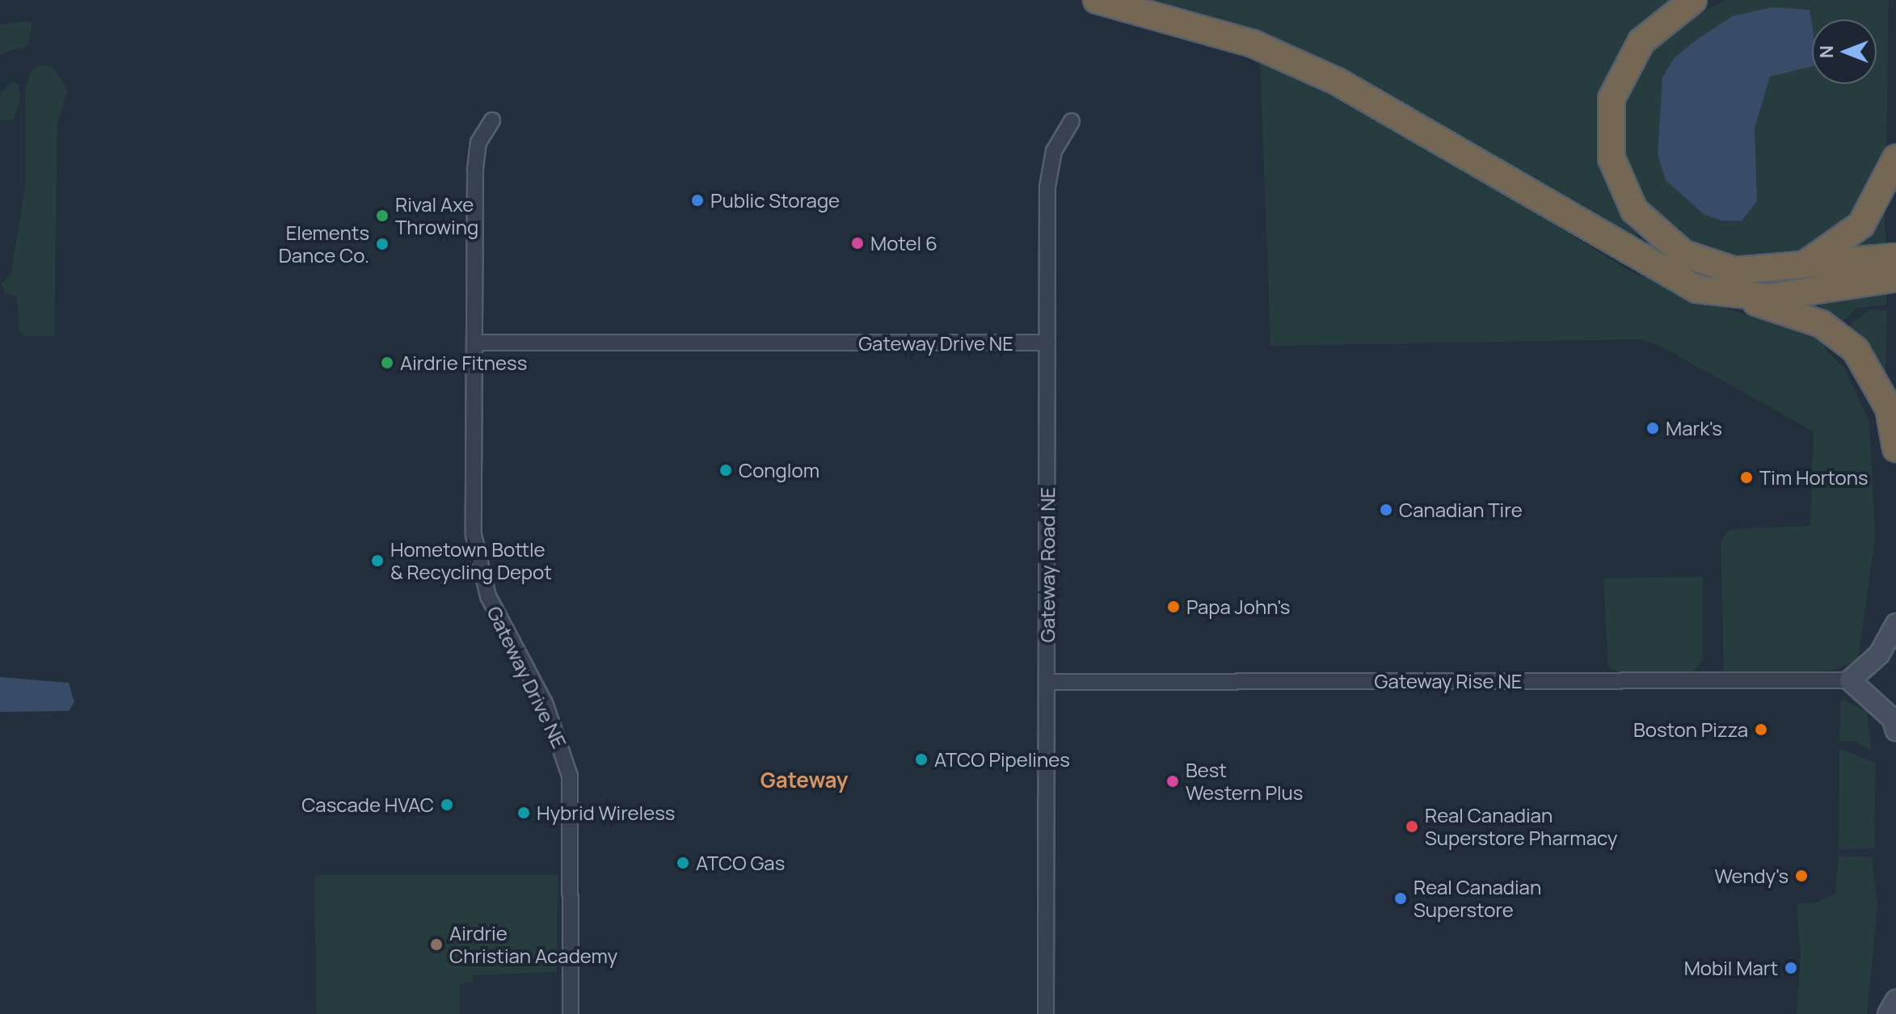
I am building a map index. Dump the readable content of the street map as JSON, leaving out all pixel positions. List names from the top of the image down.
{
  "streets": {
    "street": ["Gateway Drive NE", "Gateway Road NE", "Gateway Rise NE"]
  },
  "crossings": [
    ["Gateway Drive NE", "Gateway Road NE"],
    ["Gateway Road NE", "Gateway Rise NE"]
  ],
  "districts": ["Gateway"],
  "places": [
    "Public Storage",
    "Rival Axe Throwing",
    "Motel 6",
    "Elements Dance Co.",
    "Airdrie Fitness",
    "Mark's",
    "Conglom",
    "Tim Hortons",
    "Canadian Tire",
    "Hometown Bottle & Recycling Depot",
    "Papa John's",
    "Boston Pizza",
    "ATCO Pipelines",
    "Best Western Plus",
    "Cascade HVAC",
    "Hybrid Wireless",
    "Real Canadian Superstore Pharmacy",
    "ATCO Gas",
    "Wendy's",
    "Real Canadian Superstore",
    "Airdrie Christian Academy",
    "Mobil Mart"
  ],
  "north": "left"
}
